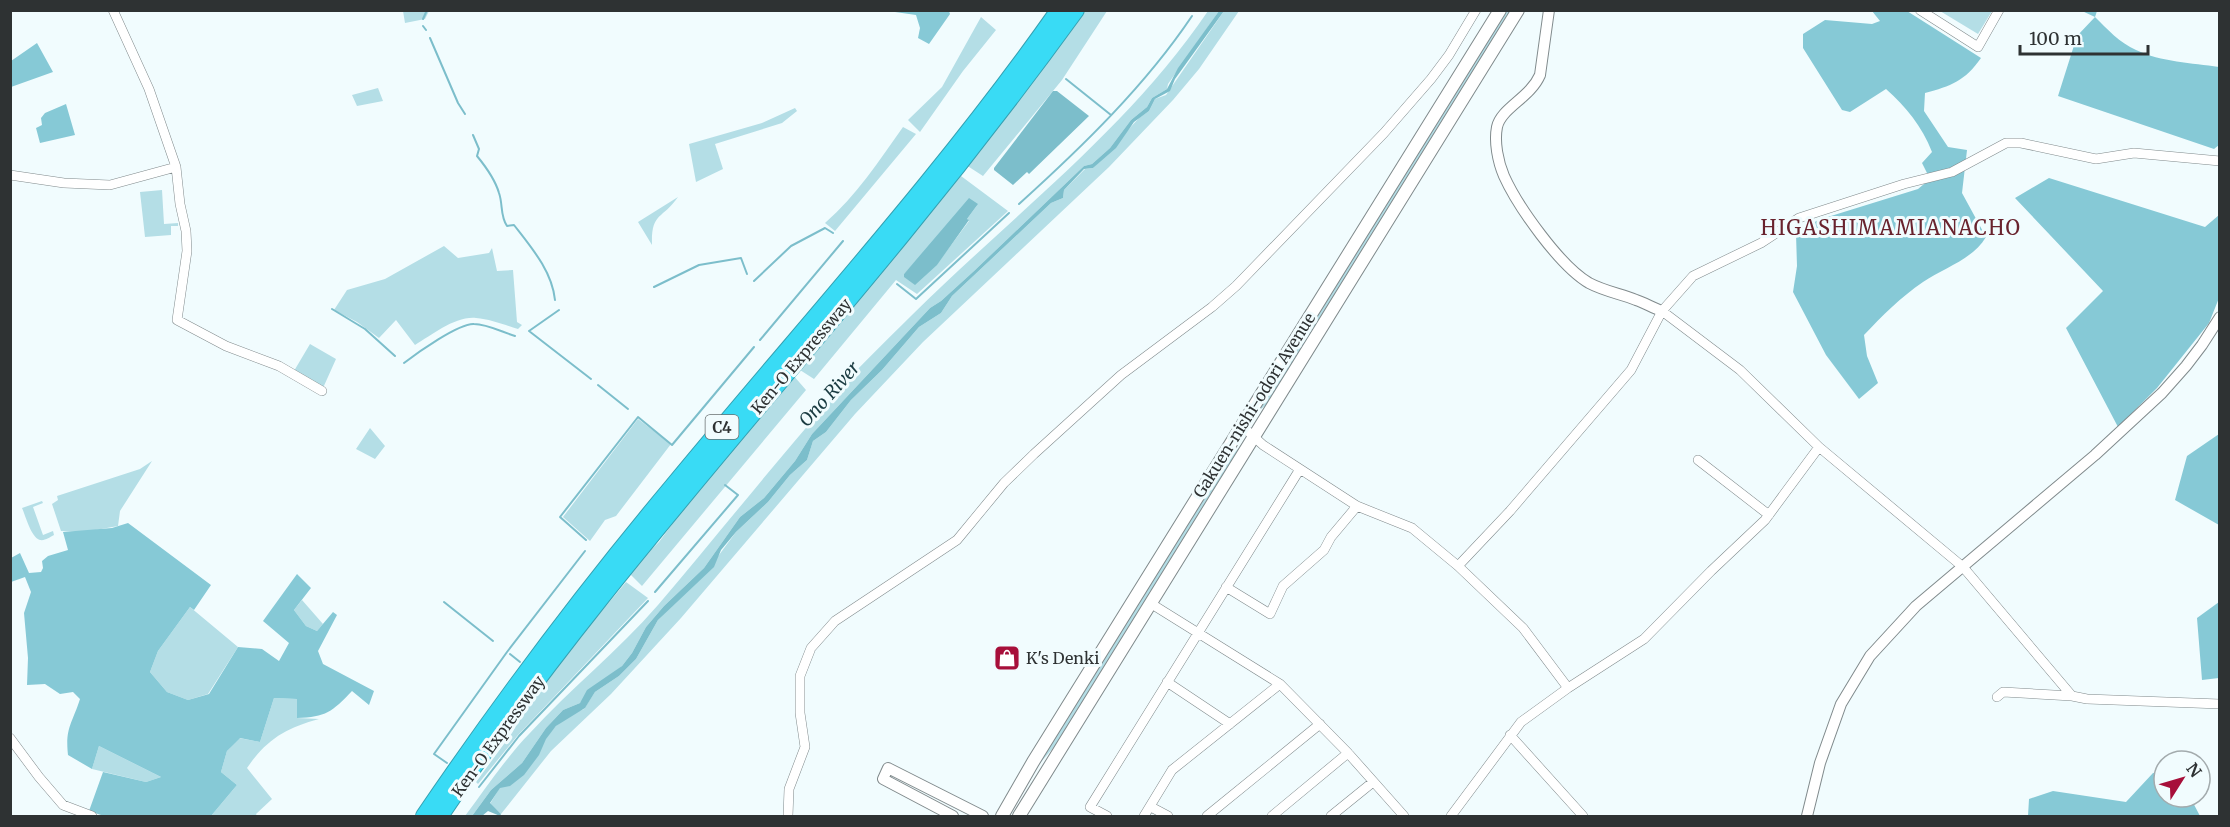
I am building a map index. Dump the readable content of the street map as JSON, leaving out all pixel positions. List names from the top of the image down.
{
  "streets": {
    "highway": ["Ken-O Expressway", "C4"],
    "main road": ["Gakuen-nishi-odori Avenue"]
  },
  "districts": ["HIGASHIMAMIANACHO"],
  "water": ["Ono River"],
  "places": {
    "shop": ["K's Denki"]
  },
  "scale_bar": "100 m",
  "north": "top right"
}
